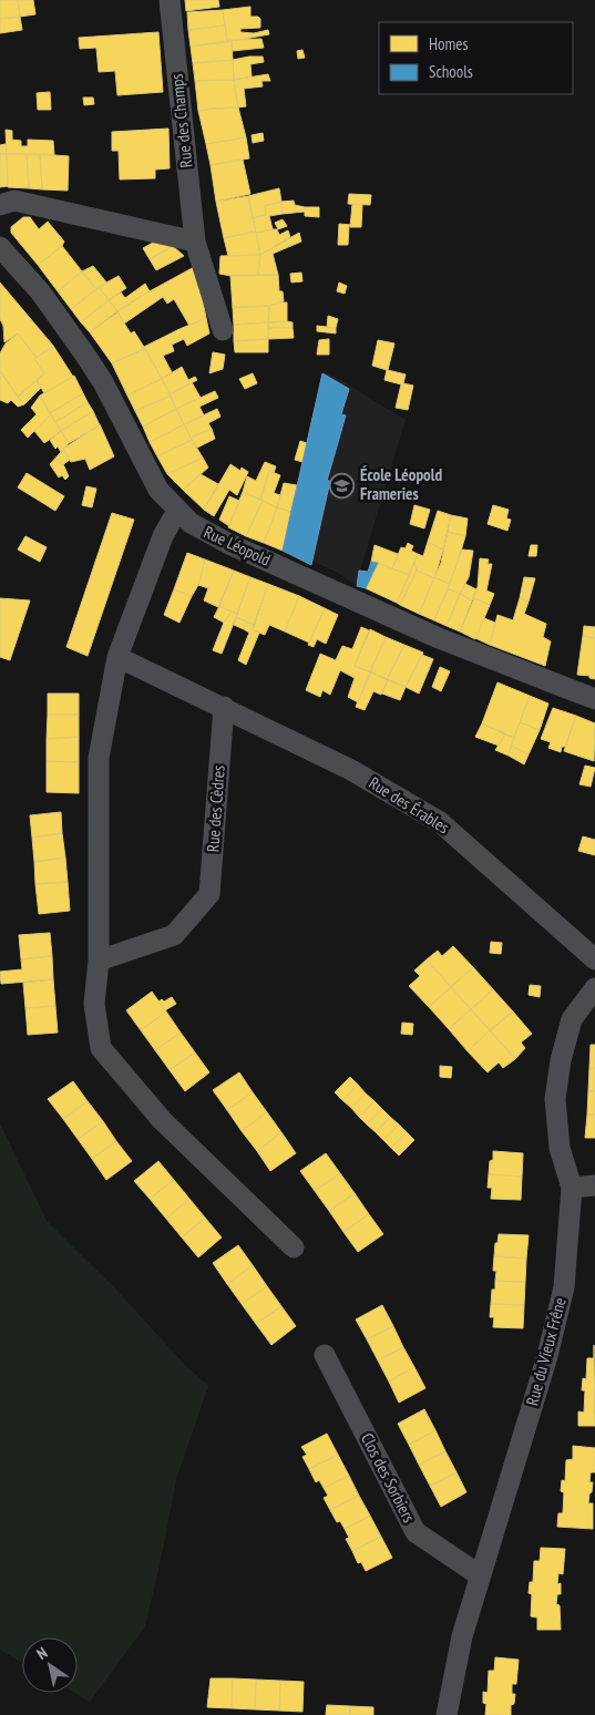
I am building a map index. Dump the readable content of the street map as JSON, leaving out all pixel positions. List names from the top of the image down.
{
  "streets": {
    "street": [
      "Rue des Champs",
      "Rue Léopold",
      "Rue des Érables",
      "Rue des Cèdres",
      "Rue du Vieux Frêne",
      "Clos des Sorbiers"
    ]
  },
  "crossings": [
    ["Rue des Érables", "Rue des Cèdres"],
    ["Rue du Vieux Frêne", "Clos des Sorbiers"]
  ],
  "places": {
    "school or university": ["École Léopold Frameries"]
  },
  "legend": ["Homes", "Schools"],
  "north": "top left"
}
